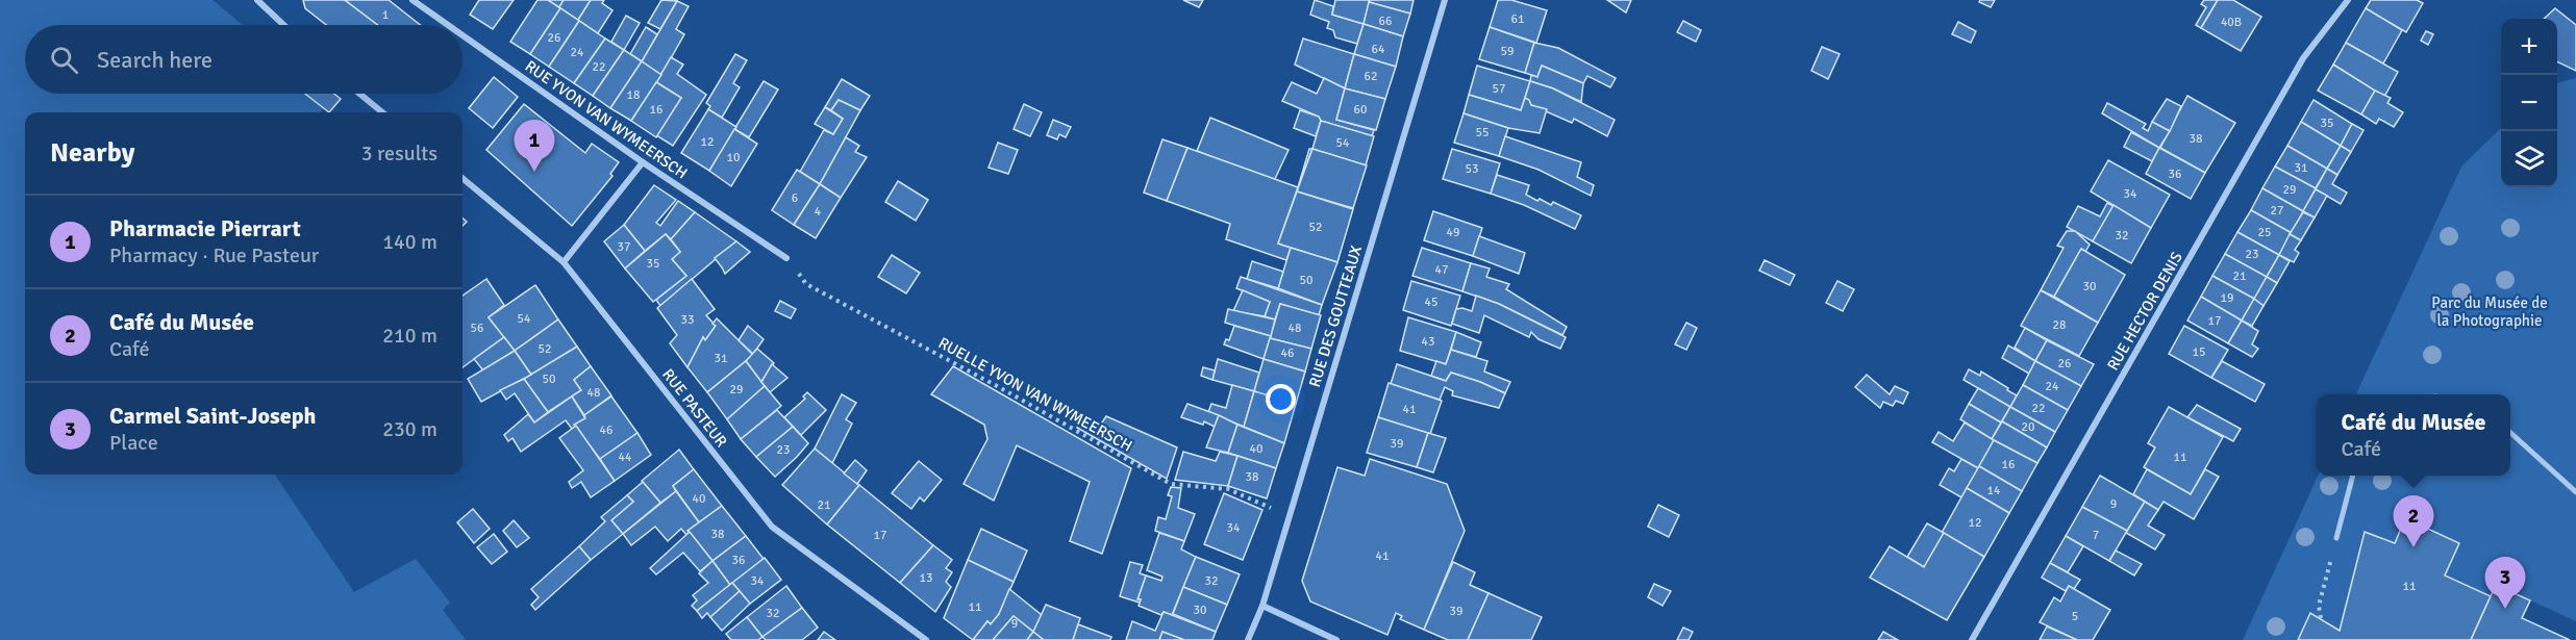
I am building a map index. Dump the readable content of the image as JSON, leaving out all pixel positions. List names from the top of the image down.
{
  "streets": {
    "street": [
      "RUE YVON VAN WYMEERSCH",
      "RUE HECTOR DENIS",
      "RUE DES GOUTTEAUX",
      "RUE PASTEUR"
    ],
    "path": ["RUELLE YVON VAN WYMEERSCH"]
  },
  "crossings": [
    ["RUE YVON VAN WYMEERSCH", "RUELLE YVON VAN WYMEERSCH"],
    ["RUE DES GOUTTEAUX", "RUELLE YVON VAN WYMEERSCH"]
  ],
  "parks": ["Parc du Musée de la Photographie"],
  "house_numbers": [
    "1",
    "61",
    "66",
    "40B",
    "26",
    "64",
    "59",
    "24",
    "22",
    "62",
    "57",
    "18",
    "16",
    "60",
    "35",
    "55",
    "38",
    "12",
    "54",
    "10",
    "31",
    "53",
    "36",
    "29",
    "34",
    "6",
    "27",
    "4",
    "52",
    "49",
    "25",
    "32",
    "37",
    "23",
    "35",
    "47",
    "21",
    "50",
    "30",
    "19",
    "45",
    "54",
    "33",
    "17",
    "28",
    "56",
    "48",
    "43",
    "52",
    "15",
    "46",
    "31",
    "26",
    "50",
    "24",
    "29",
    "48",
    "22",
    "41",
    "20",
    "46",
    "39",
    "40",
    "23",
    "44",
    "11",
    "16",
    "38",
    "14",
    "40",
    "9",
    "21",
    "12",
    "34",
    "38",
    "17",
    "7",
    "41",
    "36",
    "13",
    "34",
    "32",
    "11",
    "11",
    "30",
    "39",
    "32",
    "5",
    "9"
  ],
  "page": {
    "map_buttons": ["+", "−"],
    "search": "Search here",
    "heading": ["Nearby", "3 results"],
    "pins": ["1", "2", "3"],
    "list": [
      {
        "mark": "1",
        "name": "Pharmacie Pierrart",
        "note": "Pharmacy · Rue Pasteur",
        "value": "140 m"
      },
      {
        "mark": "2",
        "name": "Café du Musée",
        "note": "Café",
        "value": "210 m"
      },
      {
        "mark": "3",
        "name": "Carmel Saint-Joseph",
        "note": "Place",
        "value": "230 m"
      }
    ],
    "popup": ["Café du Musée", "Café"]
  }
}
